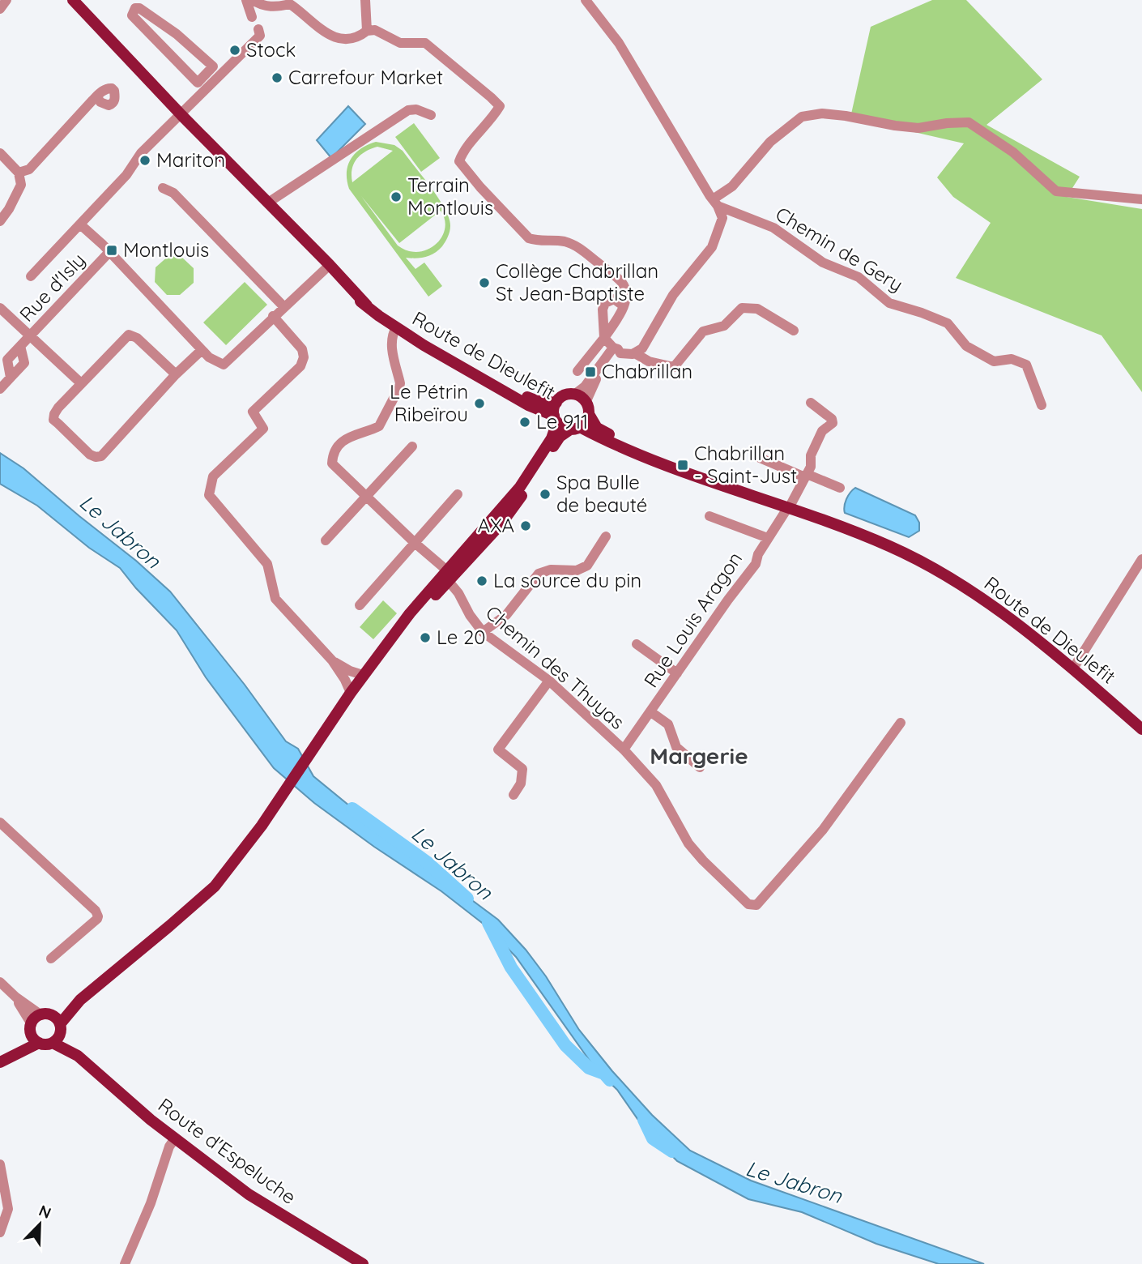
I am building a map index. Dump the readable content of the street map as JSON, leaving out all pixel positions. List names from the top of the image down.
{
  "streets": {
    "main road": ["Route de Dieulefit", "Route d'Espeluche"],
    "street": [
      "Chemin de Gery",
      "Rue d'Isly",
      "Rue Louis Aragon",
      "Chemin des Thuyas"
    ]
  },
  "crossings": [
    ["Route de Dieulefit", "Rue Louis Aragon"],
    ["Route de Dieulefit", "Chemin des Thuyas"],
    ["Rue Louis Aragon", "Chemin des Thuyas"]
  ],
  "districts": ["Margerie"],
  "water": ["Le Jabron"],
  "places": {
    "other": [
      "Stock",
      "Carrefour Market",
      "Mariton",
      "Terrain Montlouis",
      "Collège Chabrillan St Jean-Baptiste",
      "Le Pétrin Ribeïrou",
      "Le 911",
      "Spa Bulle de beauté",
      "AXA",
      "La source du pin",
      "Le 20"
    ],
    "transit": ["Montlouis", "Chabrillan", "Chabrillan - Saint-Just"]
  },
  "north": "top right"
}
